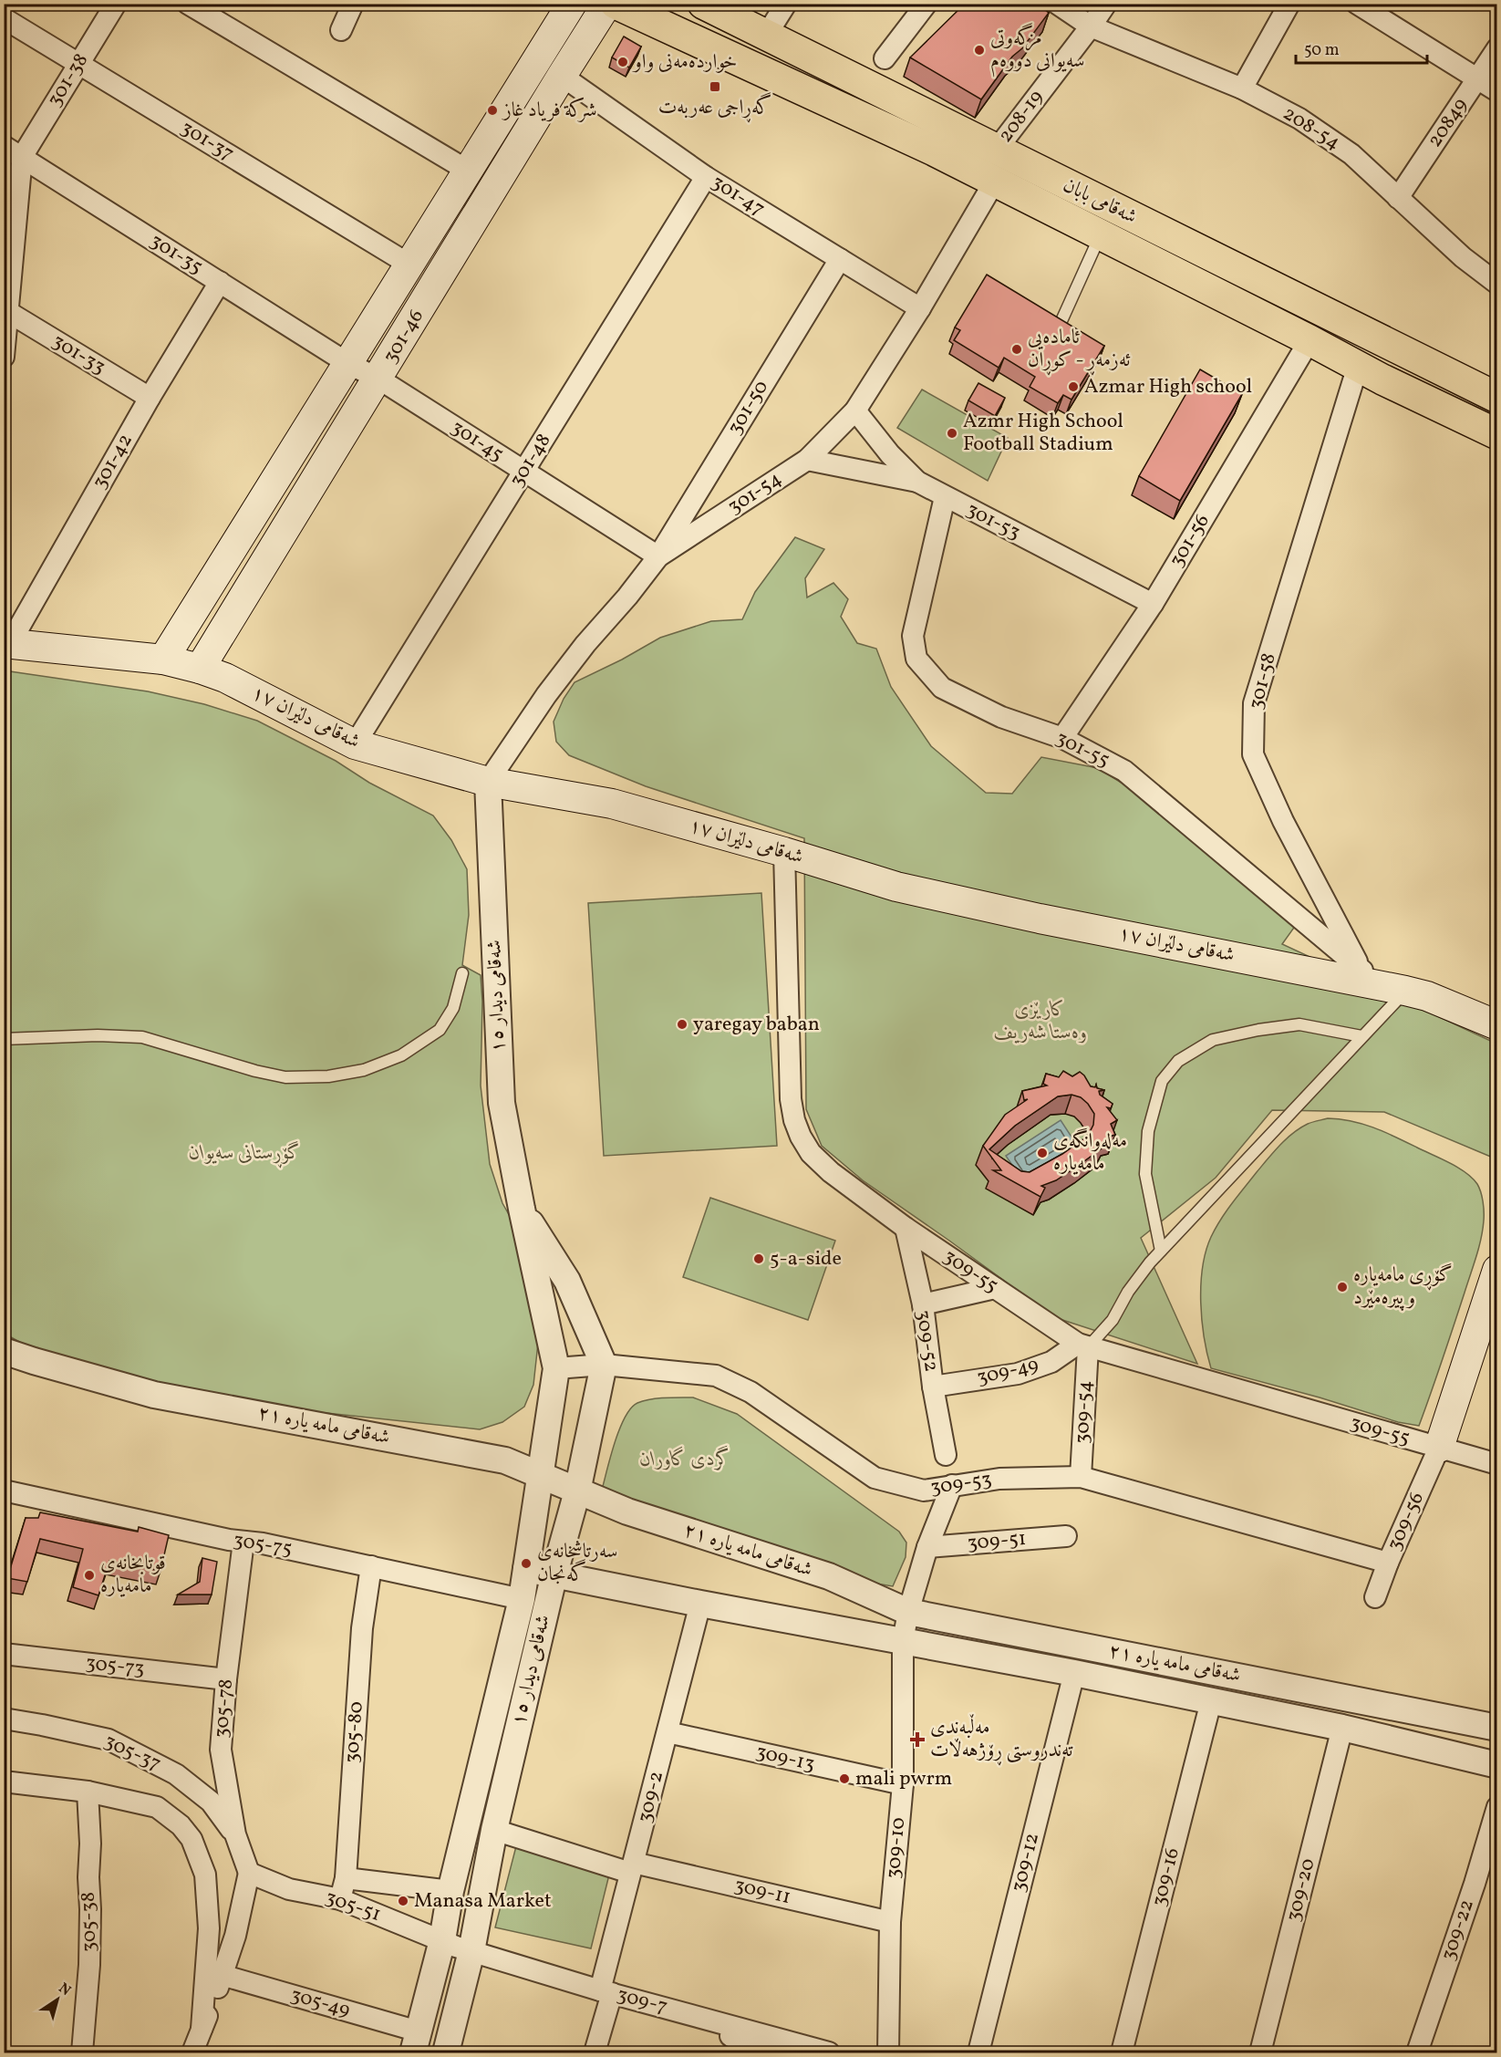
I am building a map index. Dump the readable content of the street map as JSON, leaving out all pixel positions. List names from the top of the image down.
{
  "streets": {
    "main road": ["شەقامی بابان", "301-46", "شەقامی دلێران ١٧"],
    "street": [
      "301-38",
      "208-19",
      "20849",
      "208-54",
      "301-37",
      "301-47",
      "301-35",
      "301-33",
      "301-50",
      "301-45",
      "301-48",
      "301-42",
      "301-54",
      "301-53",
      "301-56",
      "301-58",
      "301-55",
      "شەقامی دیدار ١٥",
      "309-55",
      "309-52",
      "309-49",
      "309-54",
      "شەقامی مامە یارە ٢١",
      "309-53",
      "309-56",
      "309-51",
      "305-75",
      "305-73",
      "305-78",
      "305-80",
      "305-37",
      "309-13",
      "309-2",
      "309-10",
      "309-12",
      "309-16",
      "309-20",
      "309-11",
      "305-51",
      "305-38",
      "309-22",
      "309-7",
      "305-49"
    ]
  },
  "crossings": [
    ["301-38", "301-37"],
    ["301-38", "301-35"],
    ["208-19", "208-54"],
    ["208-19", "شەقامی بابان"],
    ["20849", "208-54"],
    ["301-37", "301-46"],
    ["301-47", "301-46"],
    ["301-47", "301-50"],
    ["301-47", "301-48"],
    ["301-47", "301-54"],
    ["301-35", "301-46"],
    ["301-35", "301-45"],
    ["301-35", "301-42"],
    ["301-46", "301-45"],
    ["301-46", "شەقامی دلێران ١٧"],
    ["301-33", "301-42"],
    ["301-50", "301-45"],
    ["301-50", "301-54"],
    ["301-45", "301-48"],
    ["301-45", "301-54"],
    ["301-48", "شەقامی دلێران ١٧"],
    ["301-42", "شەقامی دلێران ١٧"],
    ["301-54", "301-53"],
    ["301-54", "شەقامی دلێران ١٧"],
    ["301-54", "شەقامی دیدار ١٥"],
    ["301-53", "301-56"],
    ["301-53", "301-55"],
    ["301-56", "301-55"],
    ["301-58", "شەقامی دلێران ١٧"],
    ["301-58", "301-55"],
    ["شەقامی دلێران ١٧", "301-55"],
    ["شەقامی دلێران ١٧", "شەقامی دیدار ١٥"],
    ["شەقامی دلێران ١٧", "309-55"],
    ["شەقامی دیدار ١٥", "شەقامی مامە یارە ٢١"],
    ["شەقامی دیدار ١٥", "309-53"],
    ["شەقامی دیدار ١٥", "305-75"],
    ["شەقامی دیدار ١٥", "309-11"],
    ["شەقامی دیدار ١٥", "305-51"],
    ["شەقامی دیدار ١٥", "309-7"],
    ["شەقامی دیدار ١٥", "305-49"],
    ["309-55", "309-52"],
    ["309-55", "309-49"],
    ["309-55", "309-54"],
    ["309-55", "309-56"],
    ["309-52", "309-49"],
    ["309-49", "309-54"],
    ["309-54", "309-53"],
    ["شەقامی مامە یارە ٢١", "309-2"],
    ["شەقامی مامە یارە ٢١", "309-10"],
    ["شەقامی مامە یارە ٢١", "309-12"],
    ["شەقامی مامە یارە ٢١", "309-16"],
    ["شەقامی مامە یارە ٢١", "309-20"],
    ["309-53", "309-56"],
    ["305-75", "305-78"],
    ["305-75", "305-80"],
    ["305-73", "305-78"],
    ["305-78", "305-37"],
    ["305-78", "305-51"],
    ["305-80", "305-51"],
    ["309-13", "309-2"],
    ["309-13", "309-10"],
    ["309-2", "309-11"],
    ["309-2", "309-7"],
    ["309-10", "309-11"],
    ["305-51", "309-7"]
  ],
  "parks": ["کارێزی وەستا شەریف", "گۆڕستانی سەیوان", "گردی گاوران"],
  "places": {
    "other": [
      "مزگەوتی سەیوانی دووەم",
      "خواردەمەنی واو",
      "شرکة فرياد غاز",
      "ئامادەیی ئەزمەڕ - کوڕان",
      "Azmar High school",
      "Azmr High School Football Stadium",
      "yaregay baban",
      "مەلەوانگەی مامەیارە",
      "5-a-side",
      "گۆڕی مامەیارە و پیرەمێرد",
      "سەرتاشخانەی گەنجان",
      "قوتابخانەی مامەیارە",
      "mali pwrm",
      "Manasa Market"
    ],
    "transit": ["گەڕاجی عەربەت"],
    "health": ["مەڵبەندی تەندروستی ڕۆژهەڵات"]
  },
  "scale_bar": "50 m",
  "north": "top right"
}
